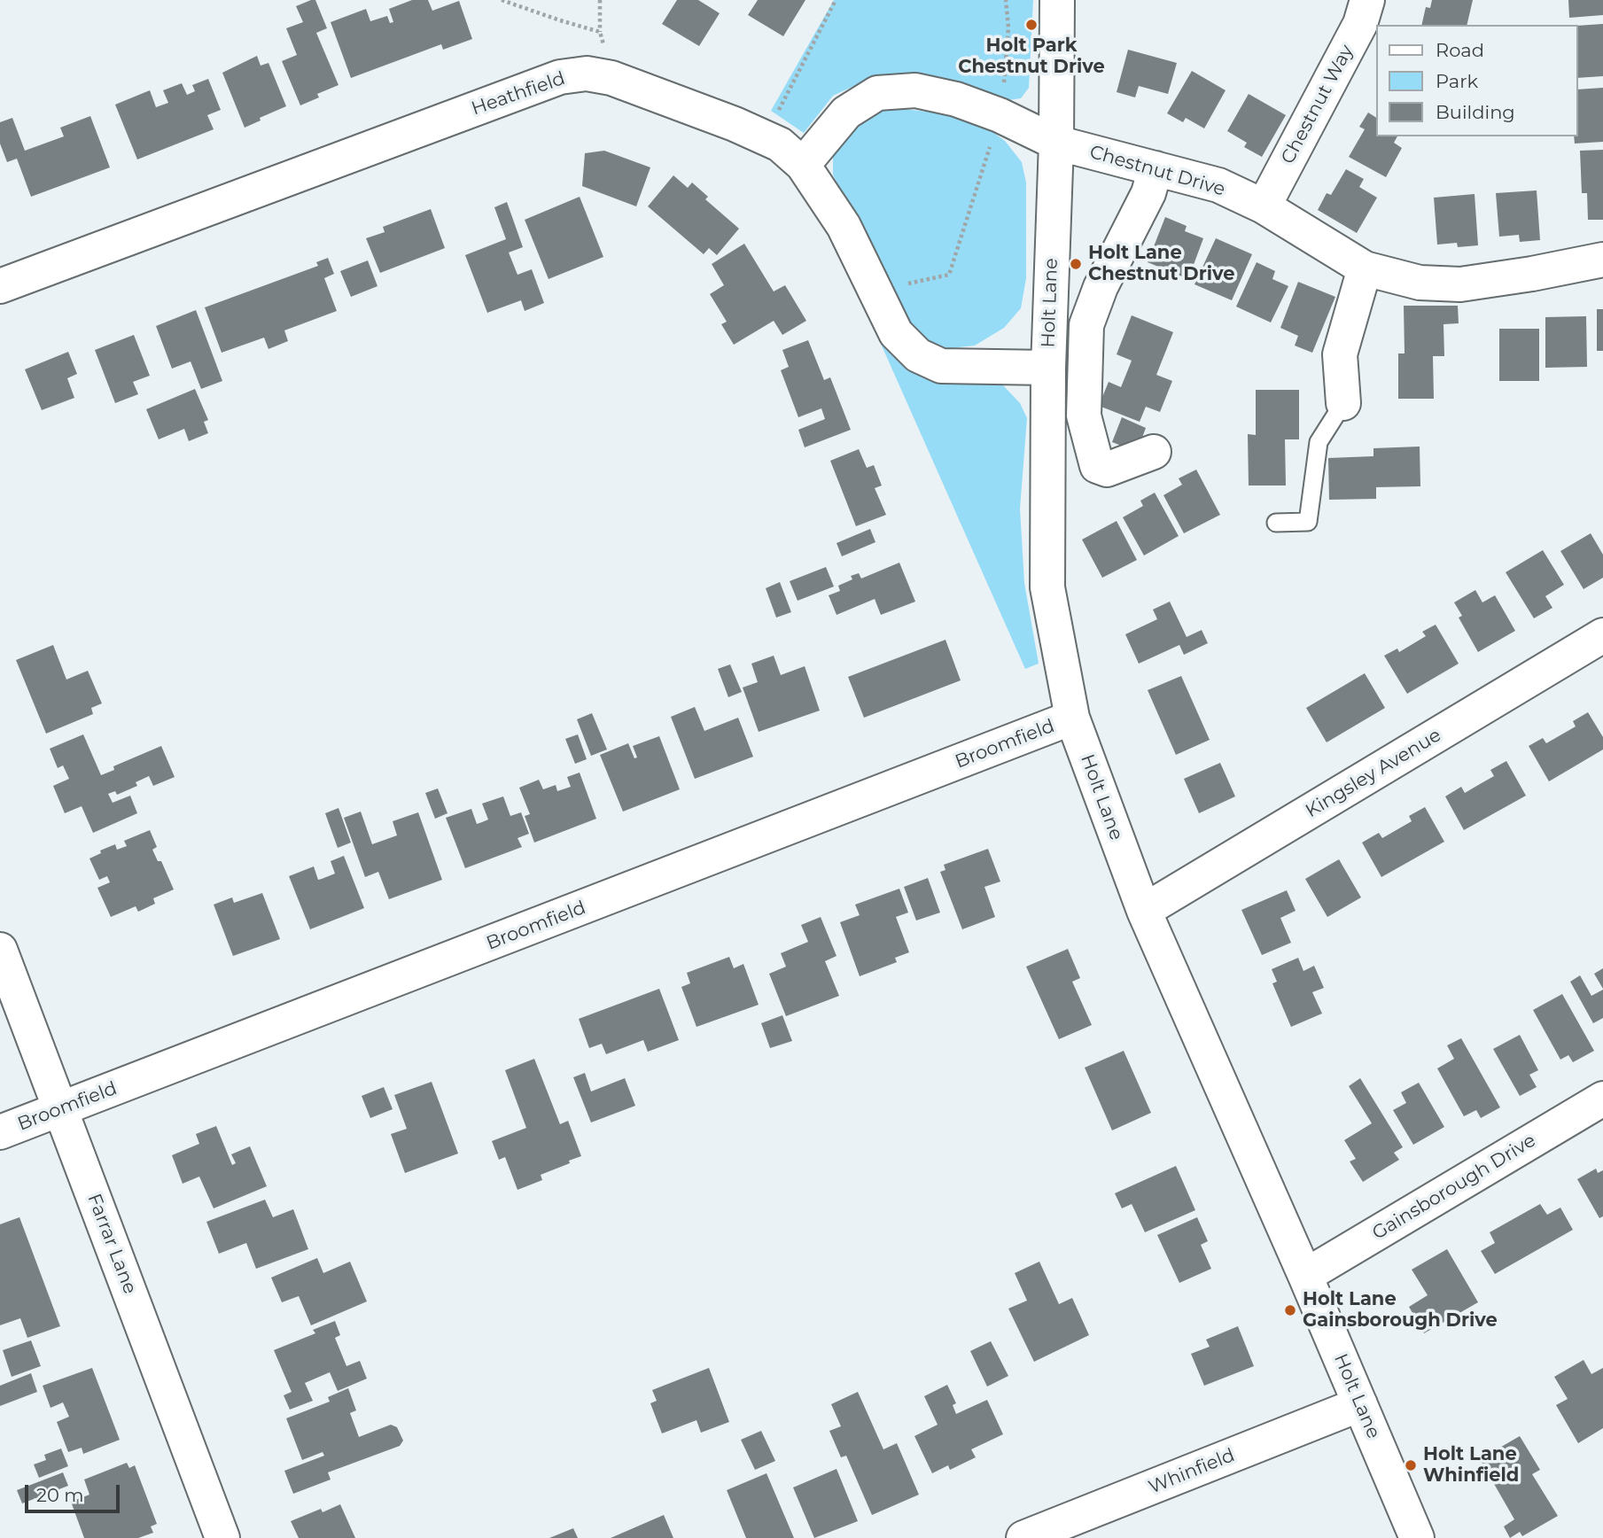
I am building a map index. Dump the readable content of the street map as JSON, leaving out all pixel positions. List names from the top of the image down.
{
  "streets": {
    "street": [
      "Heathfield",
      "Chestnut Way",
      "Chestnut Drive",
      "Holt Lane",
      "Broomfield",
      "Kingsley Avenue",
      "Gainsborough Drive",
      "Farrar Lane",
      "Whinfield"
    ]
  },
  "crossings": [
    ["Heathfield", "Chestnut Drive"],
    ["Heathfield", "Holt Lane"],
    ["Chestnut Way", "Chestnut Drive"],
    ["Chestnut Drive", "Holt Lane"],
    ["Holt Lane", "Broomfield"],
    ["Holt Lane", "Kingsley Avenue"],
    ["Holt Lane", "Gainsborough Drive"],
    ["Holt Lane", "Whinfield"],
    ["Broomfield", "Farrar Lane"]
  ],
  "places": [
    "Holt Park Chestnut Drive",
    "Holt Lane Chestnut Drive",
    "Holt Lane Gainsborough Drive",
    "Holt Lane Whinfield"
  ],
  "legend": ["Road", "Park", "Building"],
  "scale_bar": "20 m"
}
